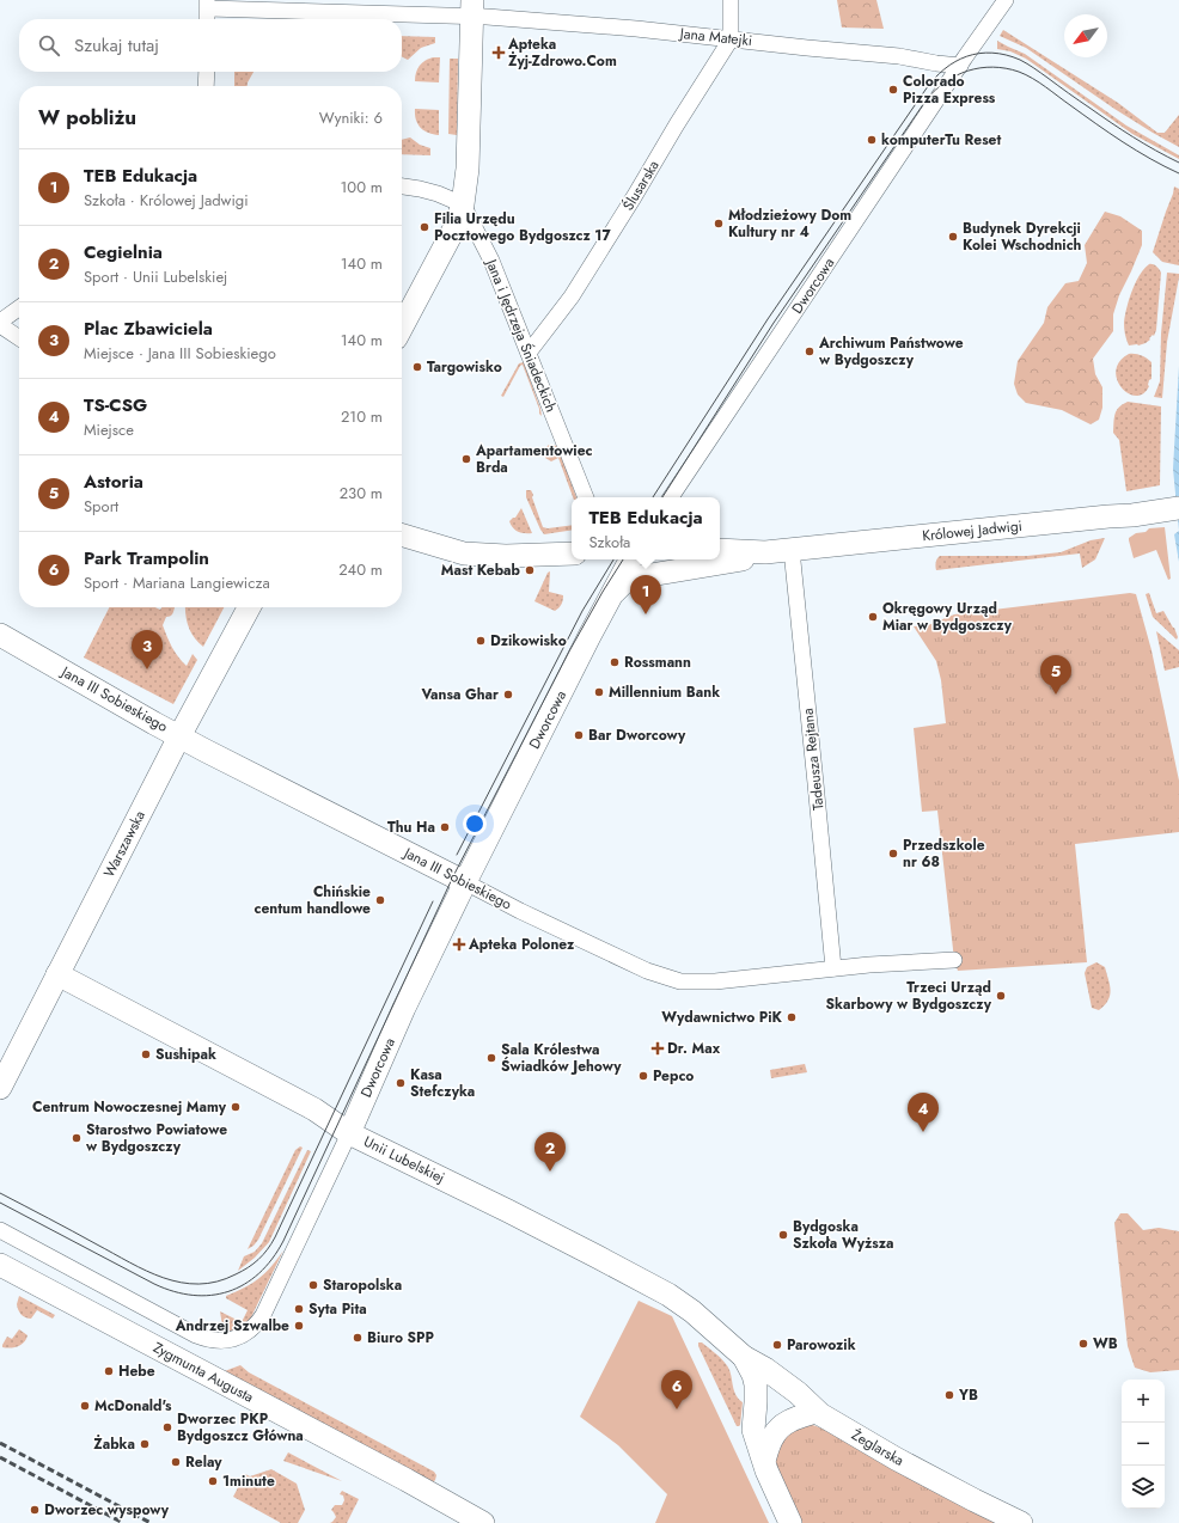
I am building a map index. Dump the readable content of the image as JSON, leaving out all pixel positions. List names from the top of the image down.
{
  "streets": {
    "street": [
      "Jana Matejki",
      "Ślusarska",
      "Dworcowa",
      "Jana i Jędrzeja Śniadeckich",
      "Królowej Jadwigi",
      "Jana III Sobieskiego",
      "Tadeusza Rejtana",
      "Warszawska",
      "Unii Lubelskiej",
      "Zygmunta Augusta",
      "Żeglarska"
    ]
  },
  "crossings": [
    ["Jana Matejki", "Ślusarska"],
    ["Jana Matejki", "Dworcowa"],
    ["Ślusarska", "Jana i Jędrzeja Śniadeckich"],
    ["Dworcowa", "Królowej Jadwigi"],
    ["Dworcowa", "Jana III Sobieskiego"],
    ["Dworcowa", "Unii Lubelskiej"],
    ["Królowej Jadwigi", "Tadeusza Rejtana"],
    ["Jana III Sobieskiego", "Tadeusza Rejtana"],
    ["Jana III Sobieskiego", "Warszawska"],
    ["Warszawska", "Unii Lubelskiej"],
    ["Unii Lubelskiej", "Żeglarska"]
  ],
  "places": {
    "health": ["Apteka Żyj-Zdrowo.Com", "Apteka Polonez", "Dr. Max"],
    "other": [
      "Colorado Pizza Express",
      "komputerTu Reset",
      "Młodzieżowy Dom Kultury nr 4",
      "Filia Urzędu Pocztowego Bydgoszcz 17",
      "Budynek Dyrekcji Kolei Wschodnich",
      "Archiwum Państwowe w Bydgoszczy",
      "Targowisko",
      "Apartamentowiec Brda",
      "Mast Kebab",
      "Okręgowy Urząd Miar w Bydgoszczy",
      "Dzikowisko",
      "Rossmann",
      "Millennium Bank",
      "Vansa Ghar",
      "Bar Dworcowy",
      "Thu Ha",
      "Przedszkole nr 68",
      "Chińskie centum handlowe",
      "Trzeci Urząd Skarbowy w Bydgoszczy",
      "Wydawnictwo PiK",
      "Sushipak",
      "Sala Królestwa Świadków Jehowy",
      "Pepco",
      "Kasa Stefczyka",
      "Centrum Nowoczesnej Mamy",
      "Starostwo Powiatowe w Bydgoszczy",
      "Bydgoska Szkoła Wyższa",
      "Staropolska",
      "Syta Pita",
      "Andrzej Szwalbe",
      "Biuro SPP",
      "WB",
      "Parowozik",
      "Hebe",
      "YB",
      "McDonald's",
      "Dworzec PKP Bydgoszcz Główna",
      "Żabka",
      "Relay",
      "1minute",
      "Dworzec wyspowy"
    ]
  },
  "north": "bottom left",
  "page": {
    "search": "Szukaj tutaj",
    "heading": ["W pobliżu", "Wyniki: 6"],
    "list": [
      {
        "mark": "1",
        "name": "TEB Edukacja",
        "note": "Szkoła · Królowej Jadwigi",
        "value": "100 m"
      },
      {
        "mark": "2",
        "name": "Cegielnia",
        "note": "Sport · Unii Lubelskiej",
        "value": "140 m"
      },
      {
        "mark": "3",
        "name": "Plac Zbawiciela",
        "note": "Miejsce · Jana III Sobieskiego",
        "value": "140 m"
      },
      {
        "mark": "4",
        "name": "TS-CSG",
        "note": "Miejsce",
        "value": "210 m"
      },
      {
        "mark": "5",
        "name": "Astoria",
        "note": "Sport",
        "value": "230 m"
      },
      {
        "mark": "6",
        "name": "Park Trampolin",
        "note": "Sport · Mariana Langiewicza",
        "value": "240 m"
      }
    ],
    "popup": ["TEB Edukacja", "Szkoła"],
    "pins": [
      "1",
      "3",
      "5",
      "4",
      "2",
      "6"
    ],
    "map_buttons": ["+", "−"]
  }
}
